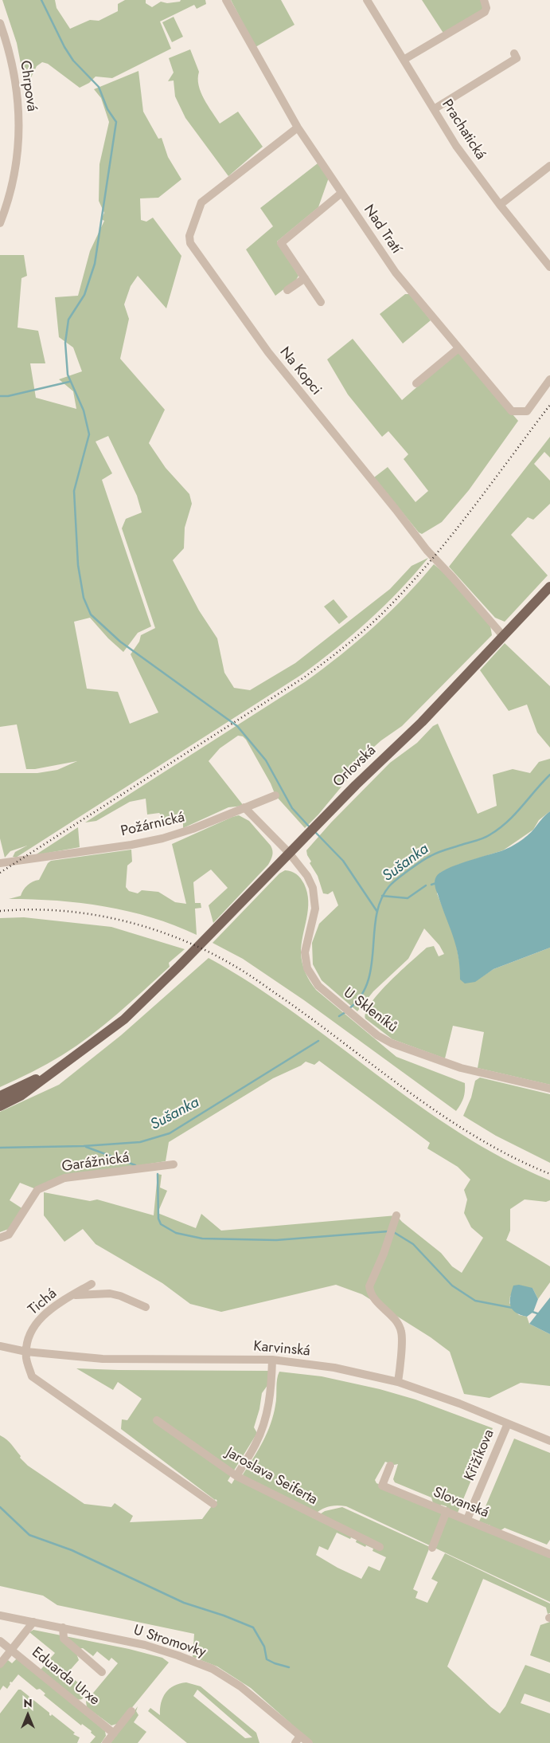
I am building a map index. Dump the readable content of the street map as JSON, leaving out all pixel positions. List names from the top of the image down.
{
  "streets": {
    "main road": ["Orlovská"],
    "street": [
      "Chrpová",
      "Prachatická",
      "Nad Tratí",
      "Na Kopci",
      "Požárnická",
      "U Skleníků",
      "Garážnická",
      "Tichá",
      "Karvinská",
      "Křižíkova",
      "Jaroslava Seiferta",
      "Slovanská",
      "U Stromovky",
      "Eduarda Urxe"
    ]
  },
  "crossings": [
    ["Nad Tratí", "Na Kopci"],
    ["Na Kopci", "Orlovská"],
    ["Orlovská", "U Skleníků"],
    ["Tichá", "Karvinská"],
    ["Karvinská", "Křižíkova"],
    ["Křižíkova", "Slovanská"]
  ],
  "water": ["Sušanka"],
  "north": "top"
}
